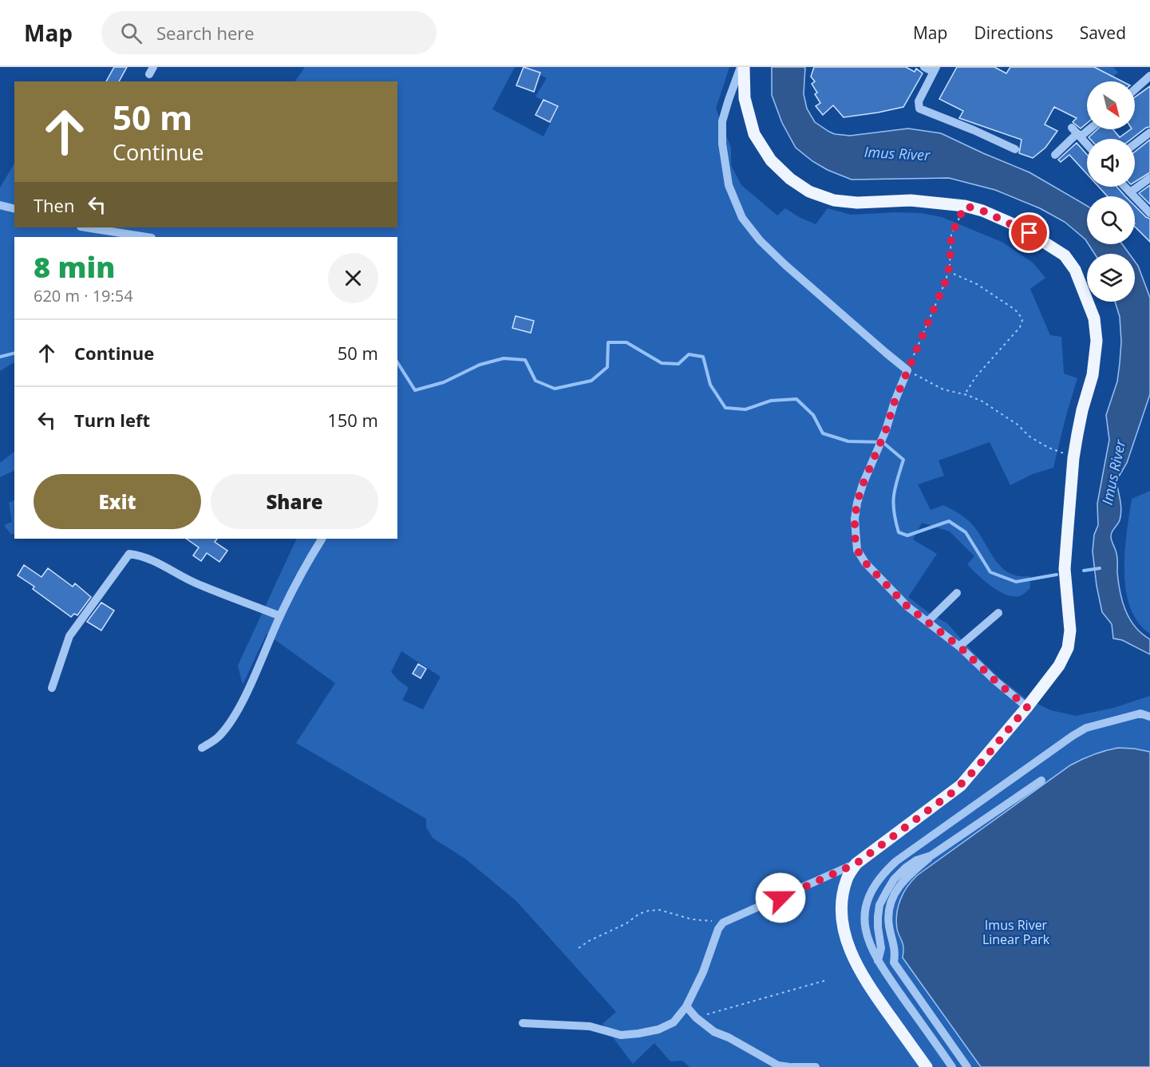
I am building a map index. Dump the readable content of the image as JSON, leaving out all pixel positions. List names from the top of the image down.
{
  "water": ["Imus River"],
  "parks": ["Imus River Linear Park"],
  "north": "bottom right",
  "page": {
    "header": "Map",
    "search": "Search here",
    "nav": ["Map", "Directions", "Saved"],
    "turn": ["50 m", "Continue"],
    "then": "Then",
    "heading": ["8 min", "620 m · 19:54"],
    "list": [
      {
        "name": "Continue",
        "value": "50 m"
      },
      {
        "name": "Turn left",
        "value": "150 m"
      }
    ],
    "buttons": ["Exit", "Share"]
  }
}
